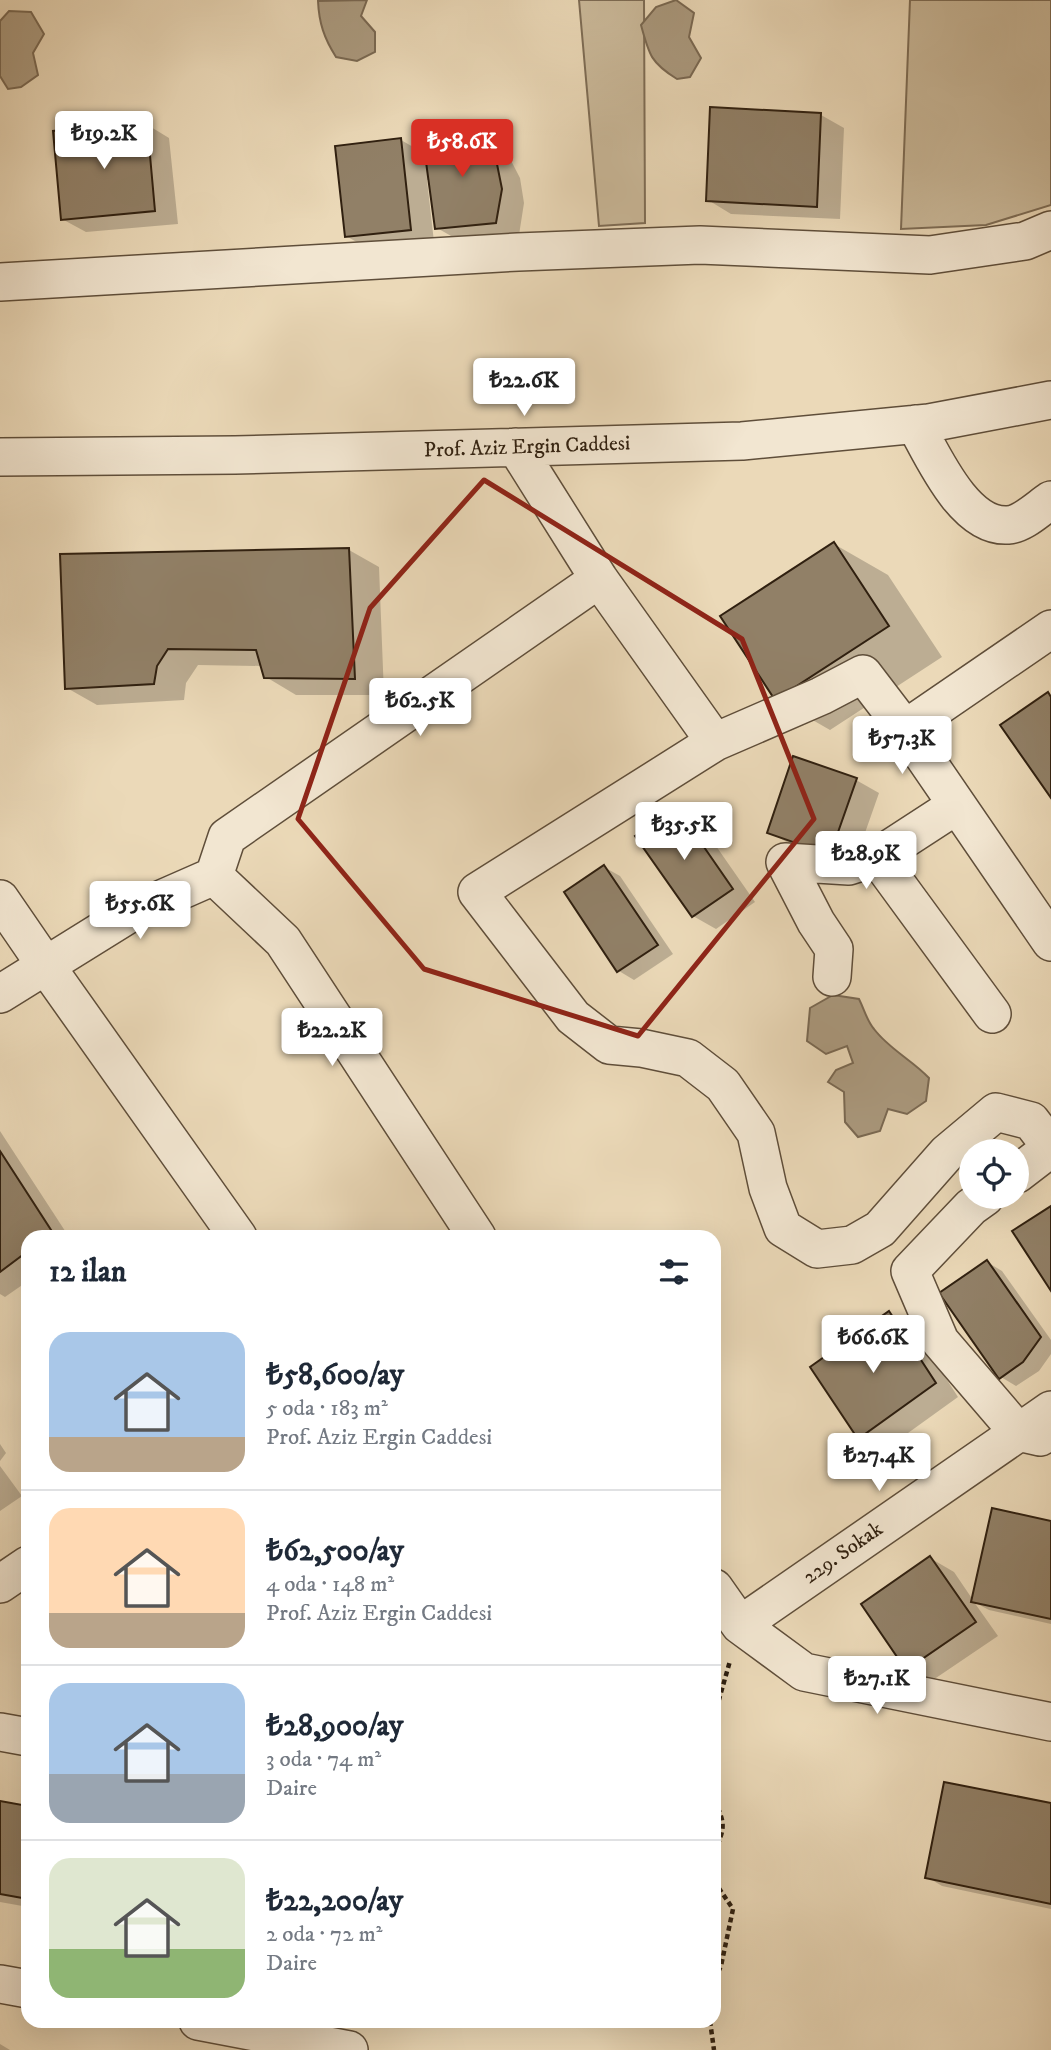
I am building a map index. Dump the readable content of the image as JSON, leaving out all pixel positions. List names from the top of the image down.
{
  "streets": {
    "street": ["Prof. Aziz Ergin Caddesi", "229. Sokak"]
  },
  "page": {
    "price": [
      "₺19.2K",
      "₺58.6K",
      "₺22.6K",
      "₺62.5K",
      "₺57.3K",
      "₺35.5K",
      "₺28.9K",
      "₺55.6K",
      "₺22.2K",
      "₺66.6K",
      "₺27.4K",
      "₺27.1K"
    ],
    "heading": "12 ilan",
    "list": [
      {
        "name": "₺58,600/ay",
        "note": "5 oda · 183 m² · Prof. Aziz Ergin Caddesi"
      },
      {
        "name": "₺62,500/ay",
        "note": "4 oda · 148 m² · Prof. Aziz Ergin Caddesi"
      },
      {
        "name": "₺28,900/ay",
        "note": "3 oda · 74 m² · Daire"
      },
      {
        "name": "₺22,200/ay",
        "note": "2 oda · 72 m² · Daire"
      }
    ]
  }
}
